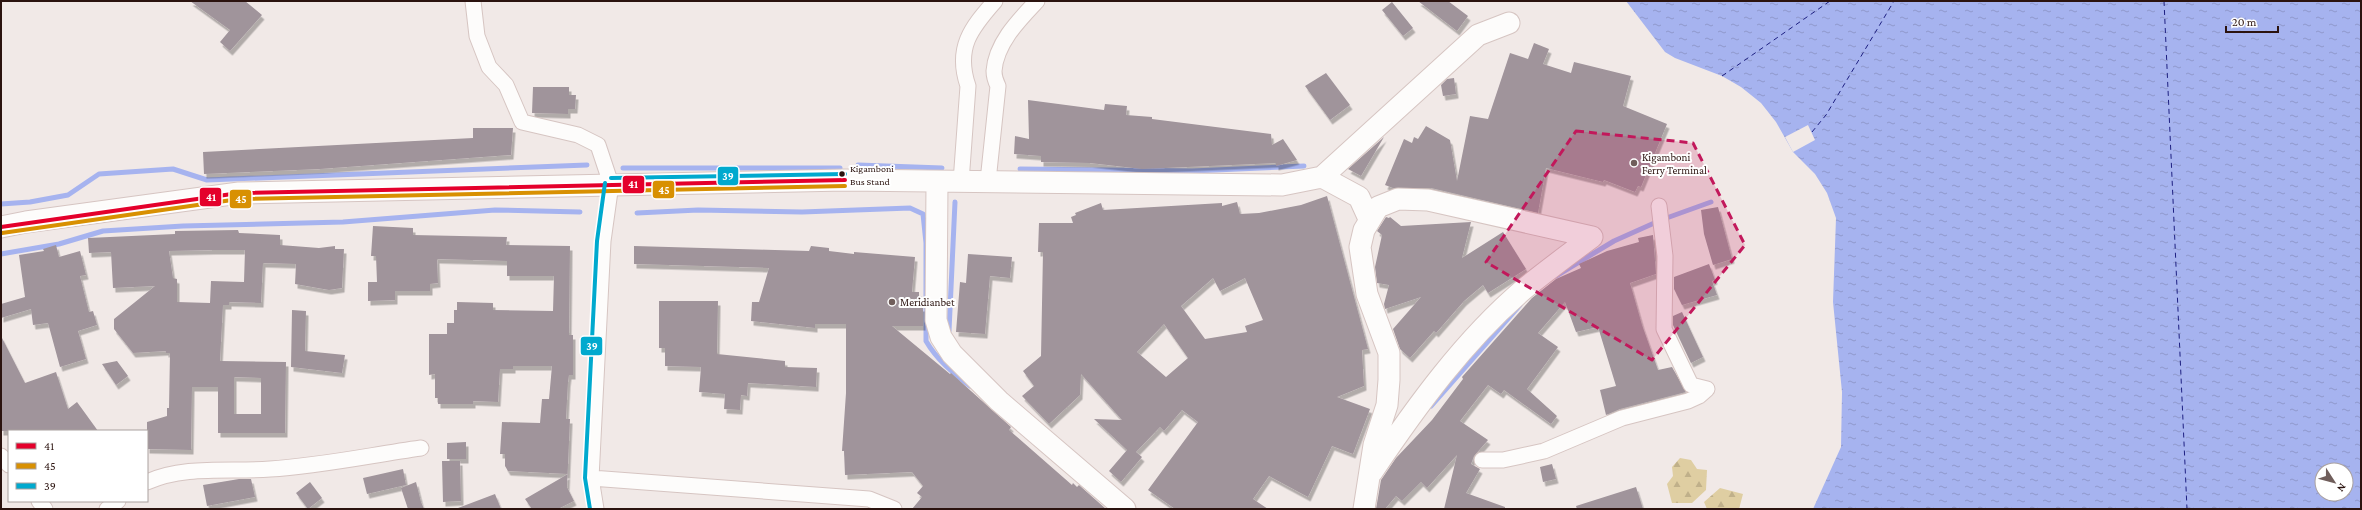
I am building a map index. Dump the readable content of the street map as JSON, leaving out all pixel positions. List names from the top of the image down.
{
  "places": ["Kigamboni Ferry Terminal", "Kigamboni Bus Stand", "Meridianbet"],
  "lines": ["transit line 39", "transit line 41", "transit line 45"],
  "legend": ["41", "45", "39"],
  "scale_bar": "20 m",
  "north": "bottom right"
}
